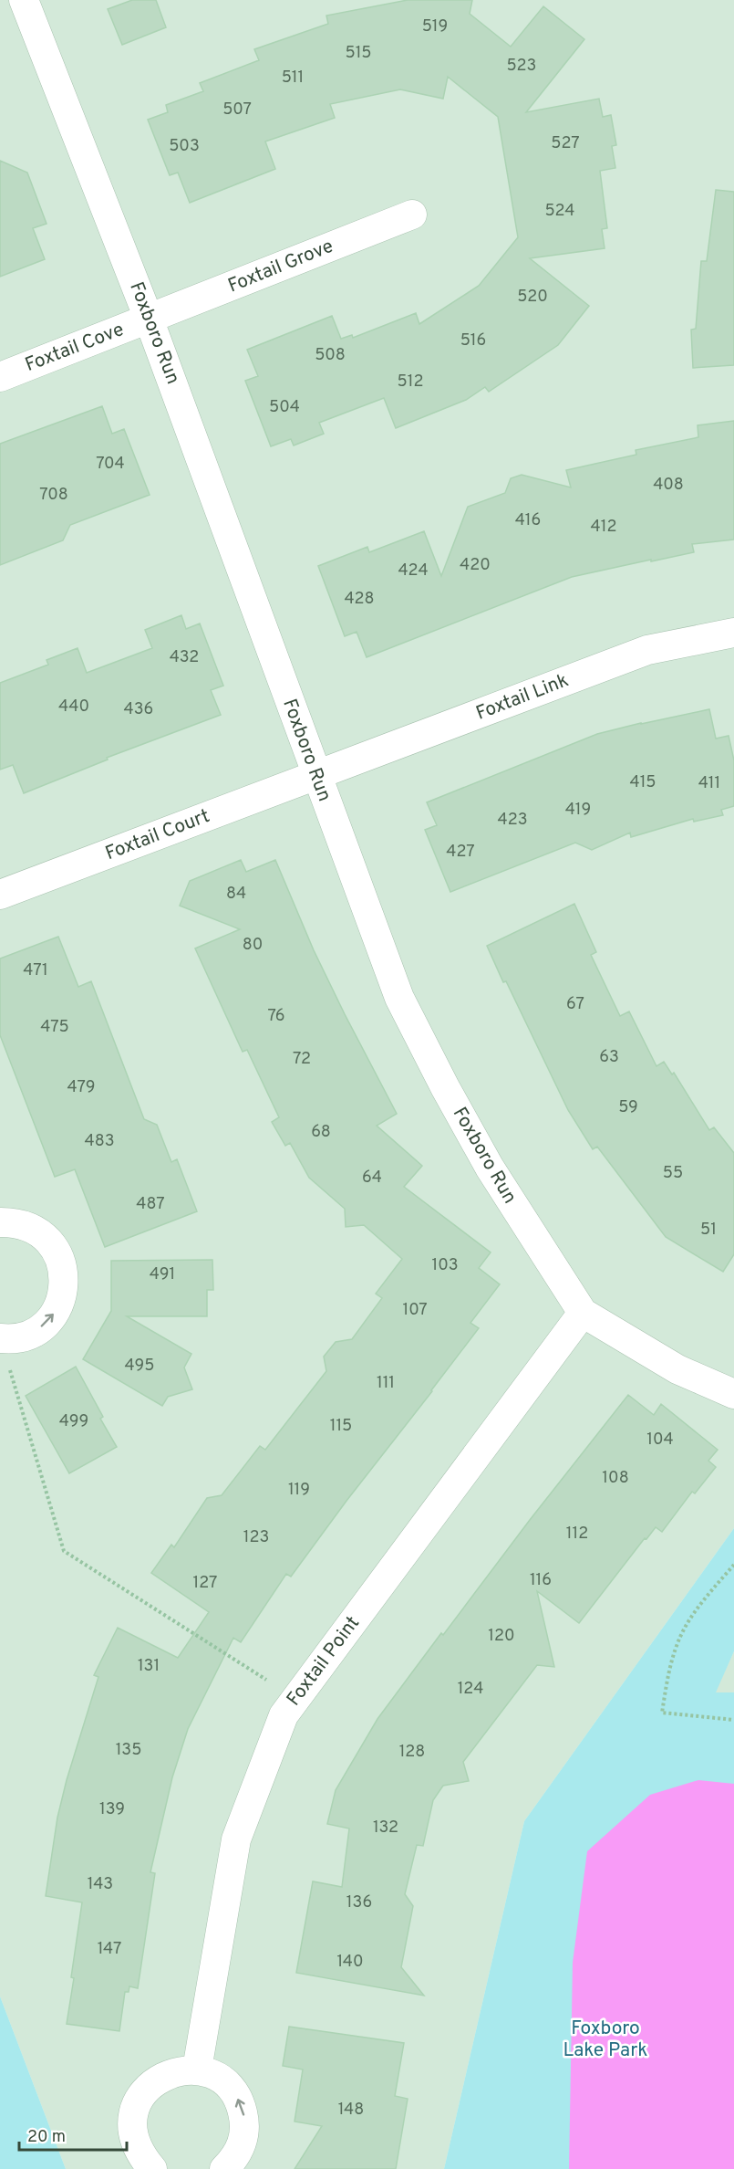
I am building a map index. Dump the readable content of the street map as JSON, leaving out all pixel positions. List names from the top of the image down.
{
  "streets": {
    "street": [
      "Foxtail Grove",
      "Foxboro Run",
      "Foxtail Cove",
      "Foxtail Link",
      "Foxtail Court",
      "Foxtail Point"
    ]
  },
  "crossings": [
    ["Foxtail Grove", "Foxboro Run"],
    ["Foxtail Grove", "Foxtail Cove"],
    ["Foxboro Run", "Foxtail Cove"],
    ["Foxboro Run", "Foxtail Link"],
    ["Foxboro Run", "Foxtail Court"],
    ["Foxboro Run", "Foxtail Point"],
    ["Foxtail Link", "Foxtail Court"]
  ],
  "parks": ["Foxboro Lake Park"],
  "house_numbers": [
    "519",
    "515",
    "523",
    "511",
    "507",
    "527",
    "503",
    "524",
    "520",
    "516",
    "508",
    "512",
    "504",
    "704",
    "408",
    "708",
    "416",
    "412",
    "420",
    "424",
    "428",
    "432",
    "440",
    "436",
    "415",
    "411",
    "419",
    "423",
    "427",
    "84",
    "80",
    "471",
    "67",
    "76",
    "475",
    "63",
    "72",
    "479",
    "59",
    "68",
    "483",
    "55",
    "64",
    "487",
    "51",
    "103",
    "491",
    "107",
    "495",
    "111",
    "499",
    "115",
    "104",
    "108",
    "119",
    "112",
    "123",
    "116",
    "127",
    "120",
    "131",
    "124",
    "135",
    "128",
    "139",
    "132",
    "143",
    "136",
    "147",
    "140",
    "148"
  ],
  "scale_bar": "20 m"
}
